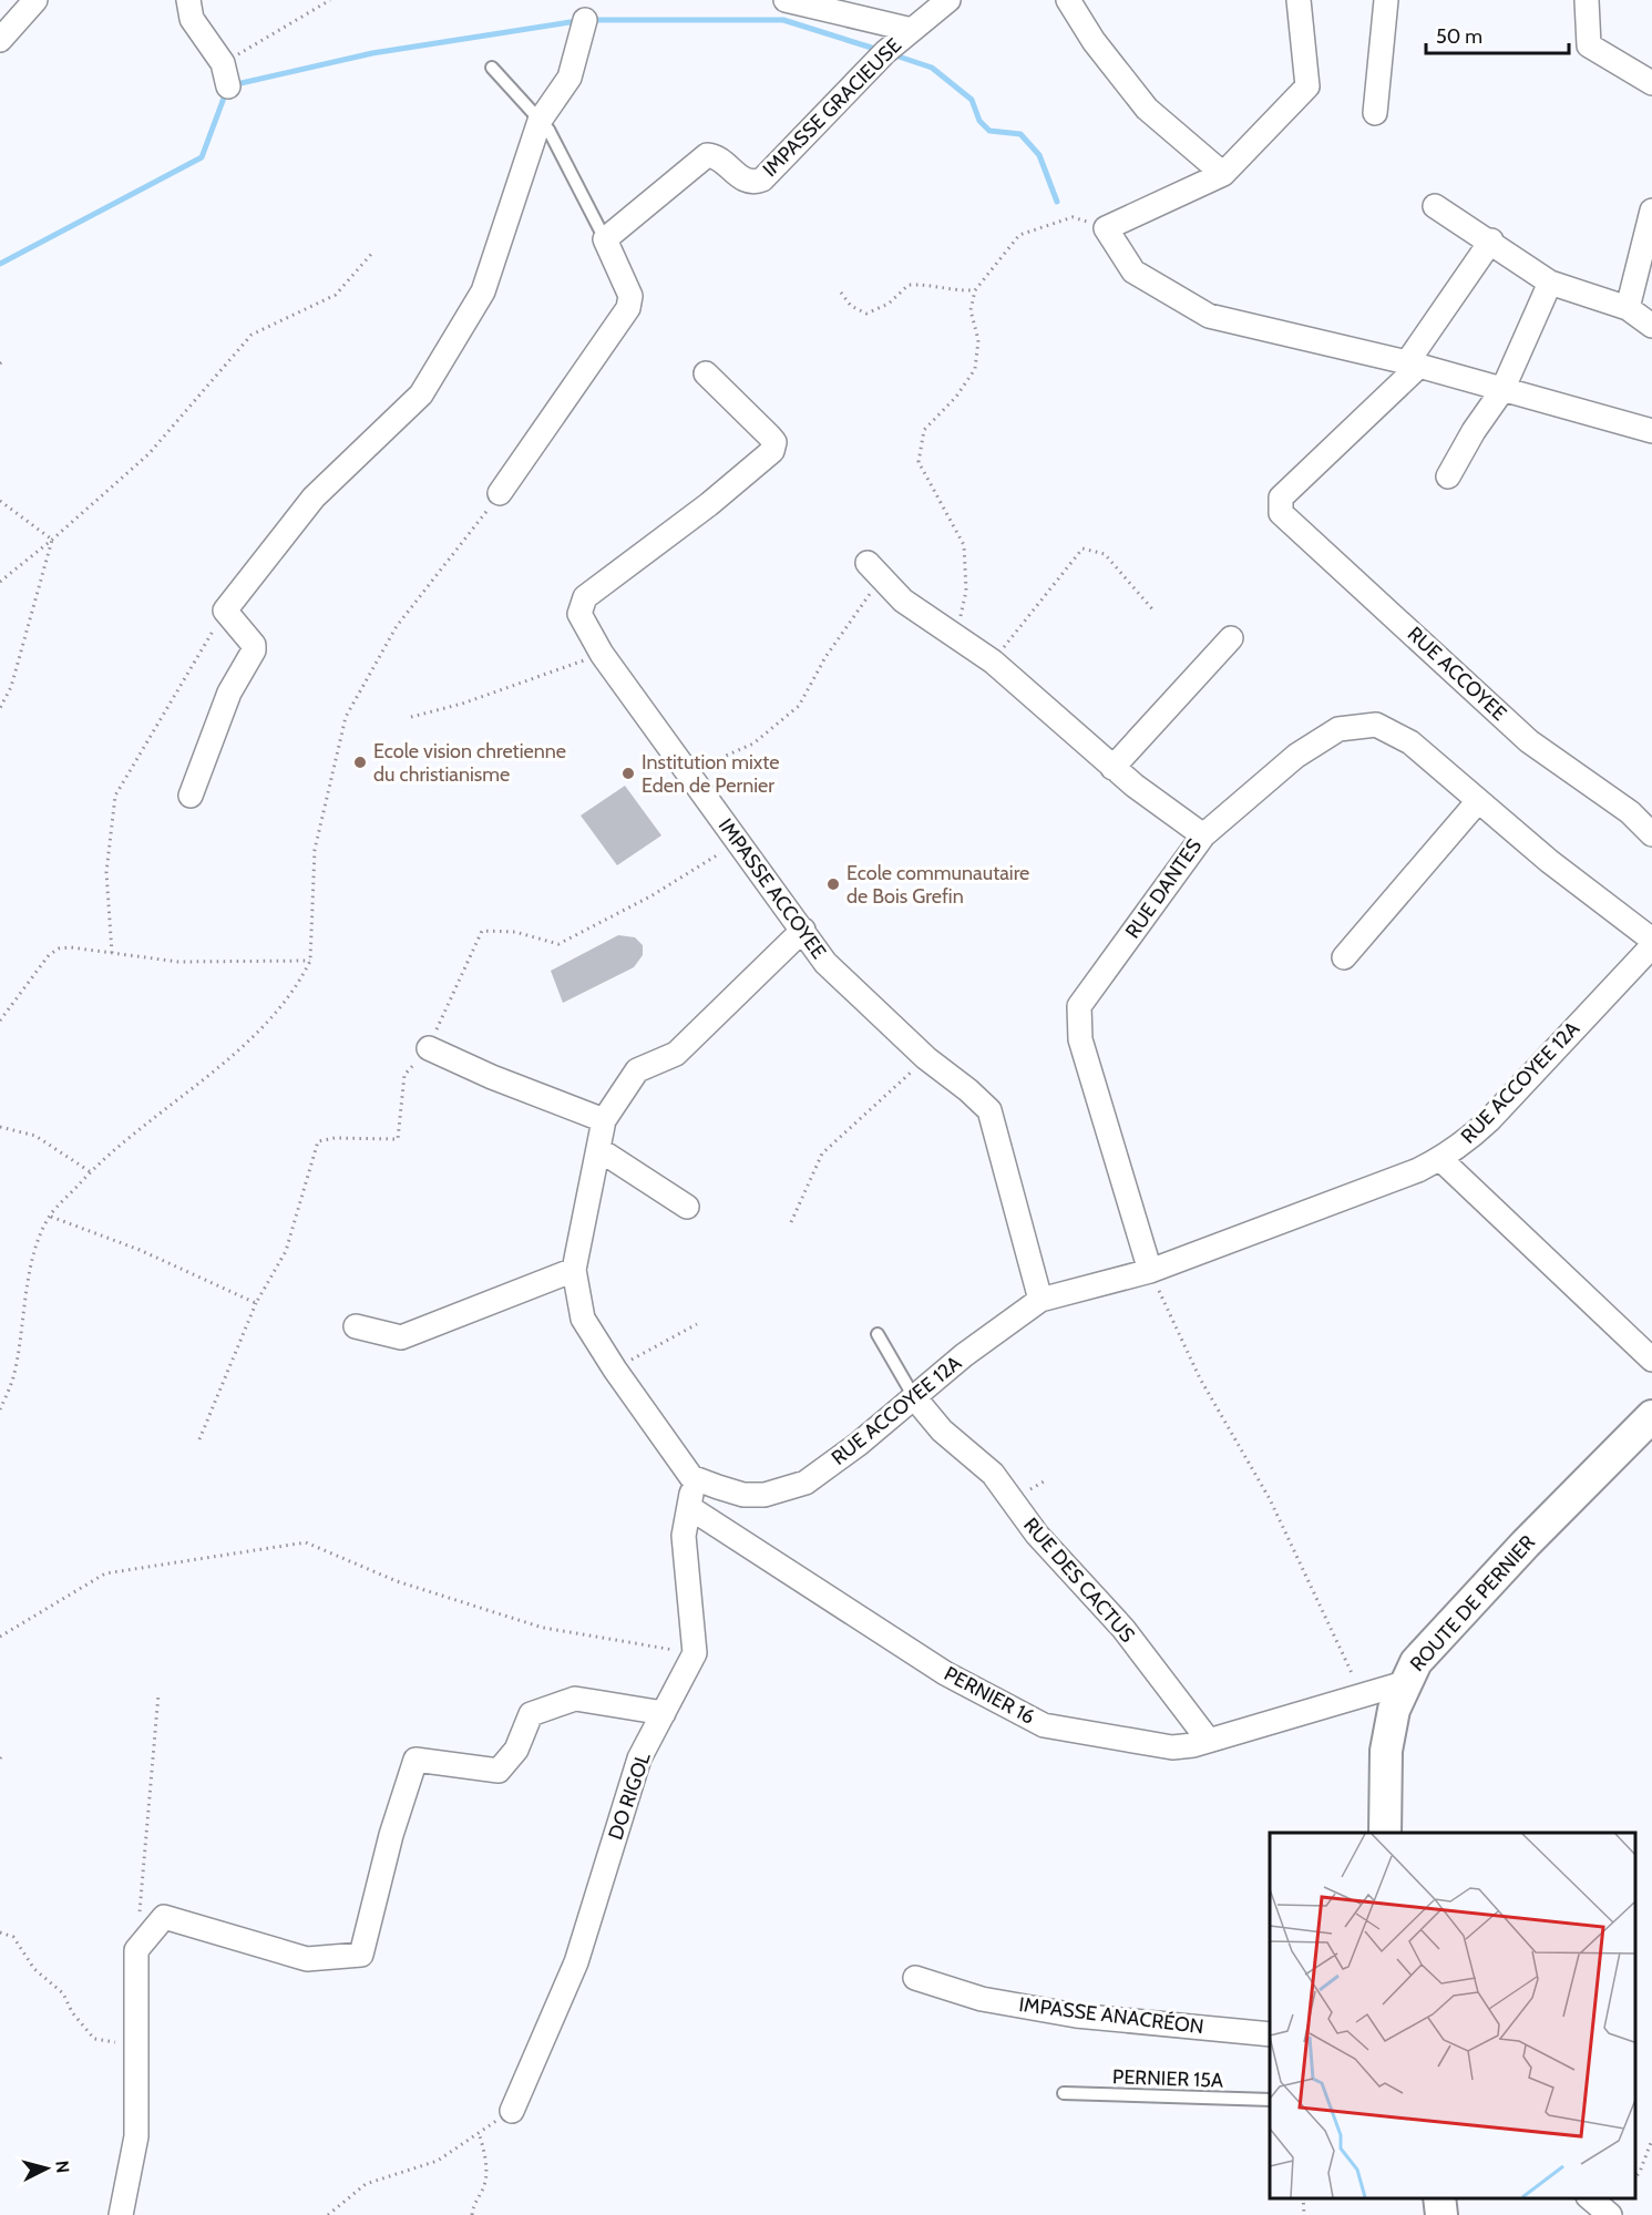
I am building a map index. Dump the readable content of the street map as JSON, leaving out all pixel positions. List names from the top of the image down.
{
  "streets": {
    "street": [
      "IMPASSE GRACIEUSE",
      "RUE ACCOYEE",
      "IMPASSE ACCOYEE",
      "RUE DANTES",
      "RUE ACCOYEE 12A",
      "RUE DES CACTUS",
      "ROUTE DE PERNIER",
      "PERNIER 16",
      "DO RIGOL",
      "IMPASSE ANACRÉON"
    ],
    "lane": ["PERNIER 15A"]
  },
  "crossings": [
    ["IMPASSE ACCOYEE", "RUE ACCOYEE 12A"],
    ["RUE DANTES", "RUE ACCOYEE 12A"],
    ["RUE ACCOYEE 12A", "RUE DES CACTUS"],
    ["RUE DES CACTUS", "PERNIER 16"],
    ["ROUTE DE PERNIER", "PERNIER 16"]
  ],
  "places": ["Ecole vision chretienne du christianisme", "Institution mixte Eden de Pernier", "Ecole communautaire de Bois Grefin"],
  "scale_bar": "50 m",
  "north": "right"
}
